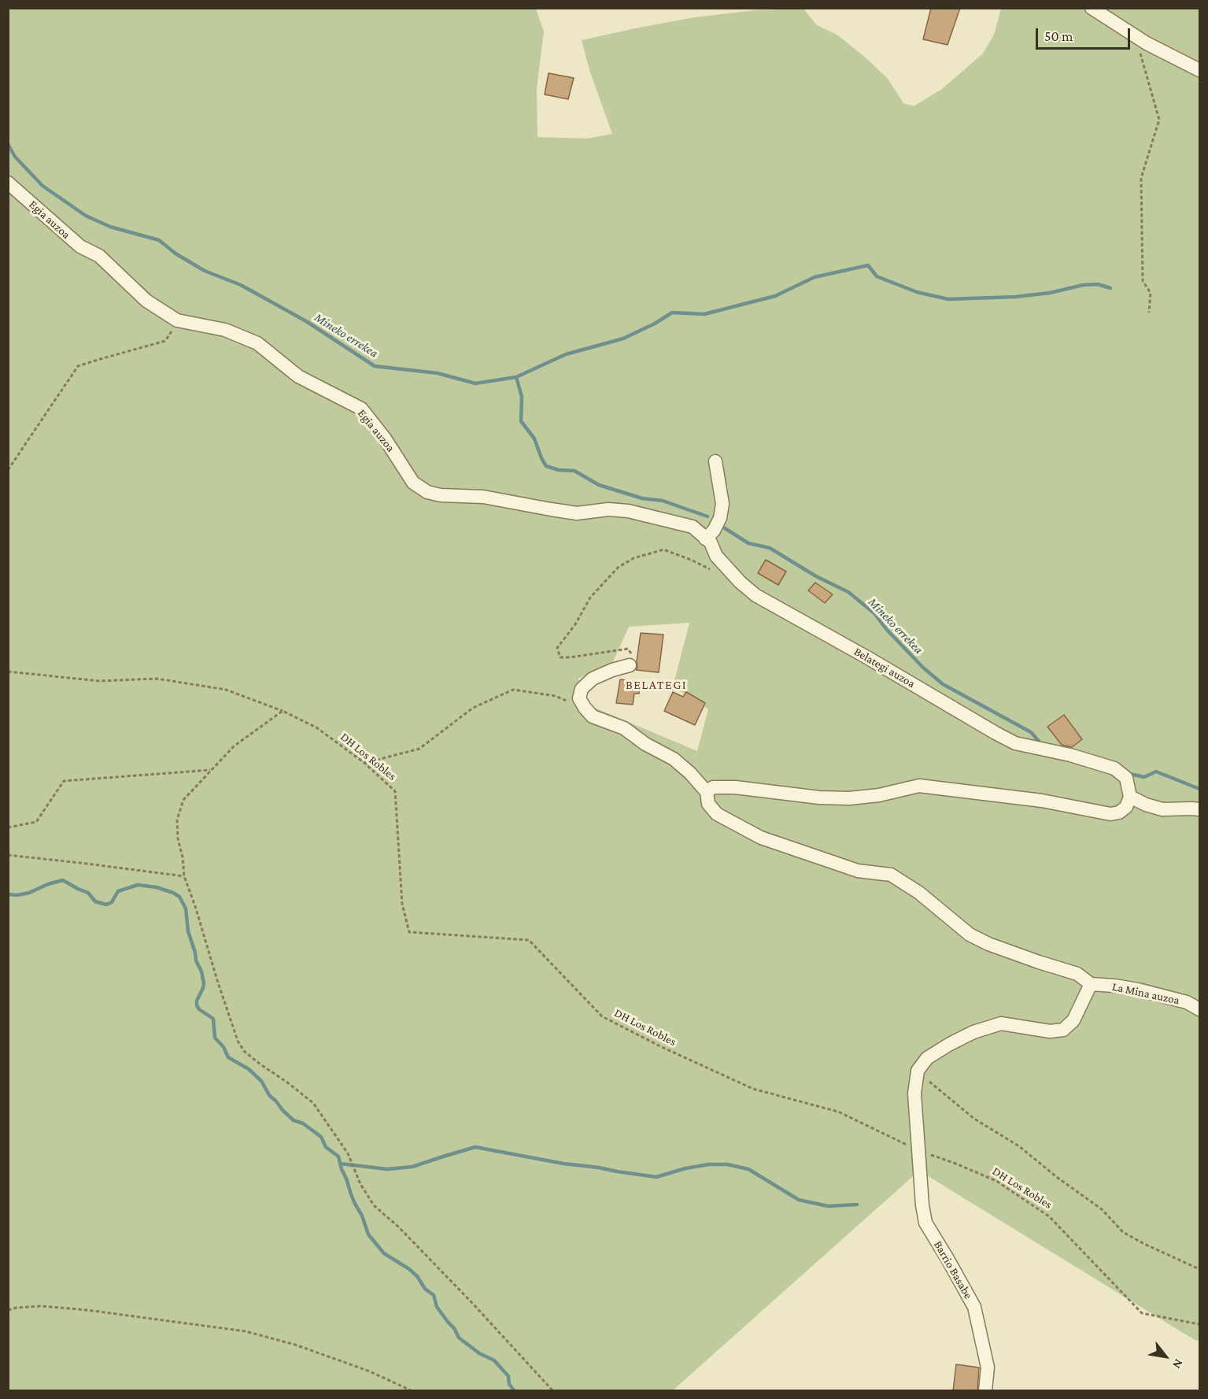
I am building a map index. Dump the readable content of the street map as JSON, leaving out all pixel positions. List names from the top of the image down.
{
  "streets": {
    "lane": [
      "Egia auzoa",
      "Belategi auzoa",
      "La Mina auzoa",
      "Barrio Basabe"
    ],
    "path": ["DH Los Robles"]
  },
  "crossings": [
    ["Egia auzoa", "Belategi auzoa"],
    ["DH Los Robles", "Barrio Basabe"]
  ],
  "districts": ["BELATEGI"],
  "water": ["Mineko errekea"],
  "scale_bar": "50 m",
  "north": "bottom right"
}
